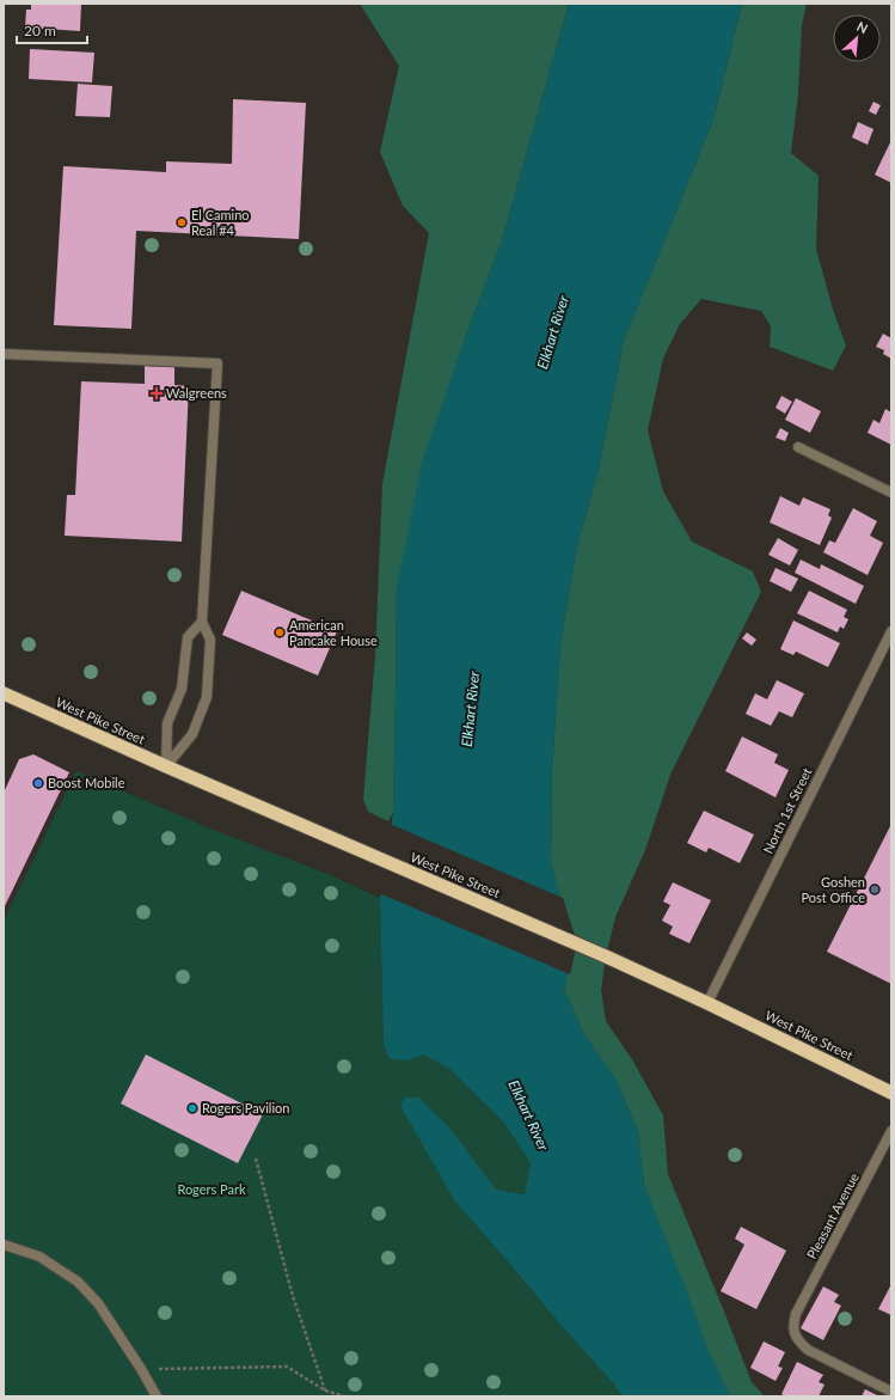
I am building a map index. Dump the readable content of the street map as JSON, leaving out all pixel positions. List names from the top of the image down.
{
  "streets": {
    "highway": ["West Pike Street"],
    "street": ["North 1st Street", "Pleasant Avenue"]
  },
  "crossings": [
    ["West Pike Street", "North 1st Street"]
  ],
  "water": ["Elkhart River"],
  "parks": ["Rogers Park"],
  "places": {
    "other": [
      "El Camino Real #4",
      "American Pancake House",
      "Boost Mobile",
      "Goshen Post Office",
      "Rogers Pavilion"
    ],
    "health": ["Walgreens"]
  },
  "scale_bar": "20 m",
  "north": "top right"
}
